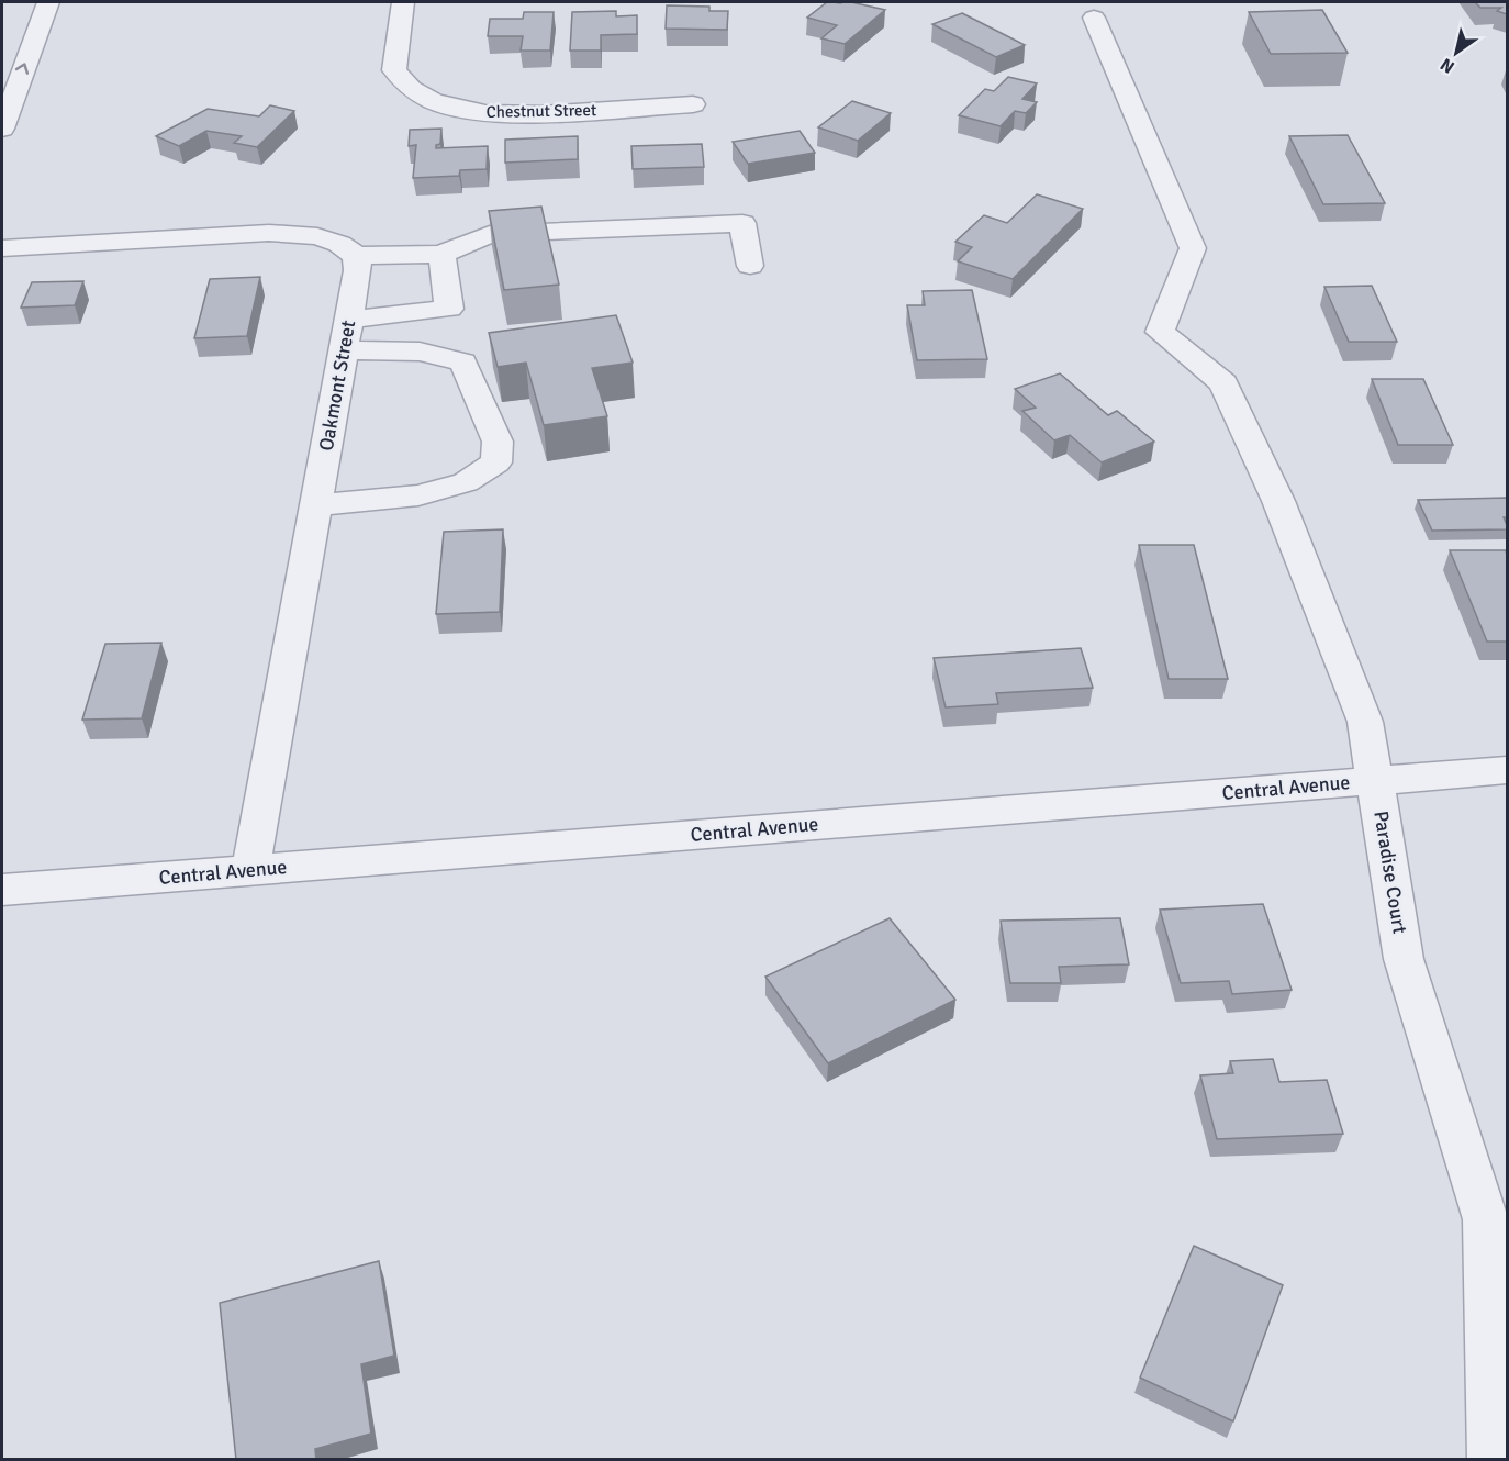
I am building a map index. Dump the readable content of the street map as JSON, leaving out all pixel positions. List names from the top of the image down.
{
  "streets": {
    "street": [
      "Chestnut Street",
      "Oakmont Street",
      "Central Avenue",
      "Paradise Court"
    ]
  },
  "crossings": [
    ["Oakmont Street", "Central Avenue"],
    ["Central Avenue", "Paradise Court"]
  ],
  "north": "bottom left"
}
